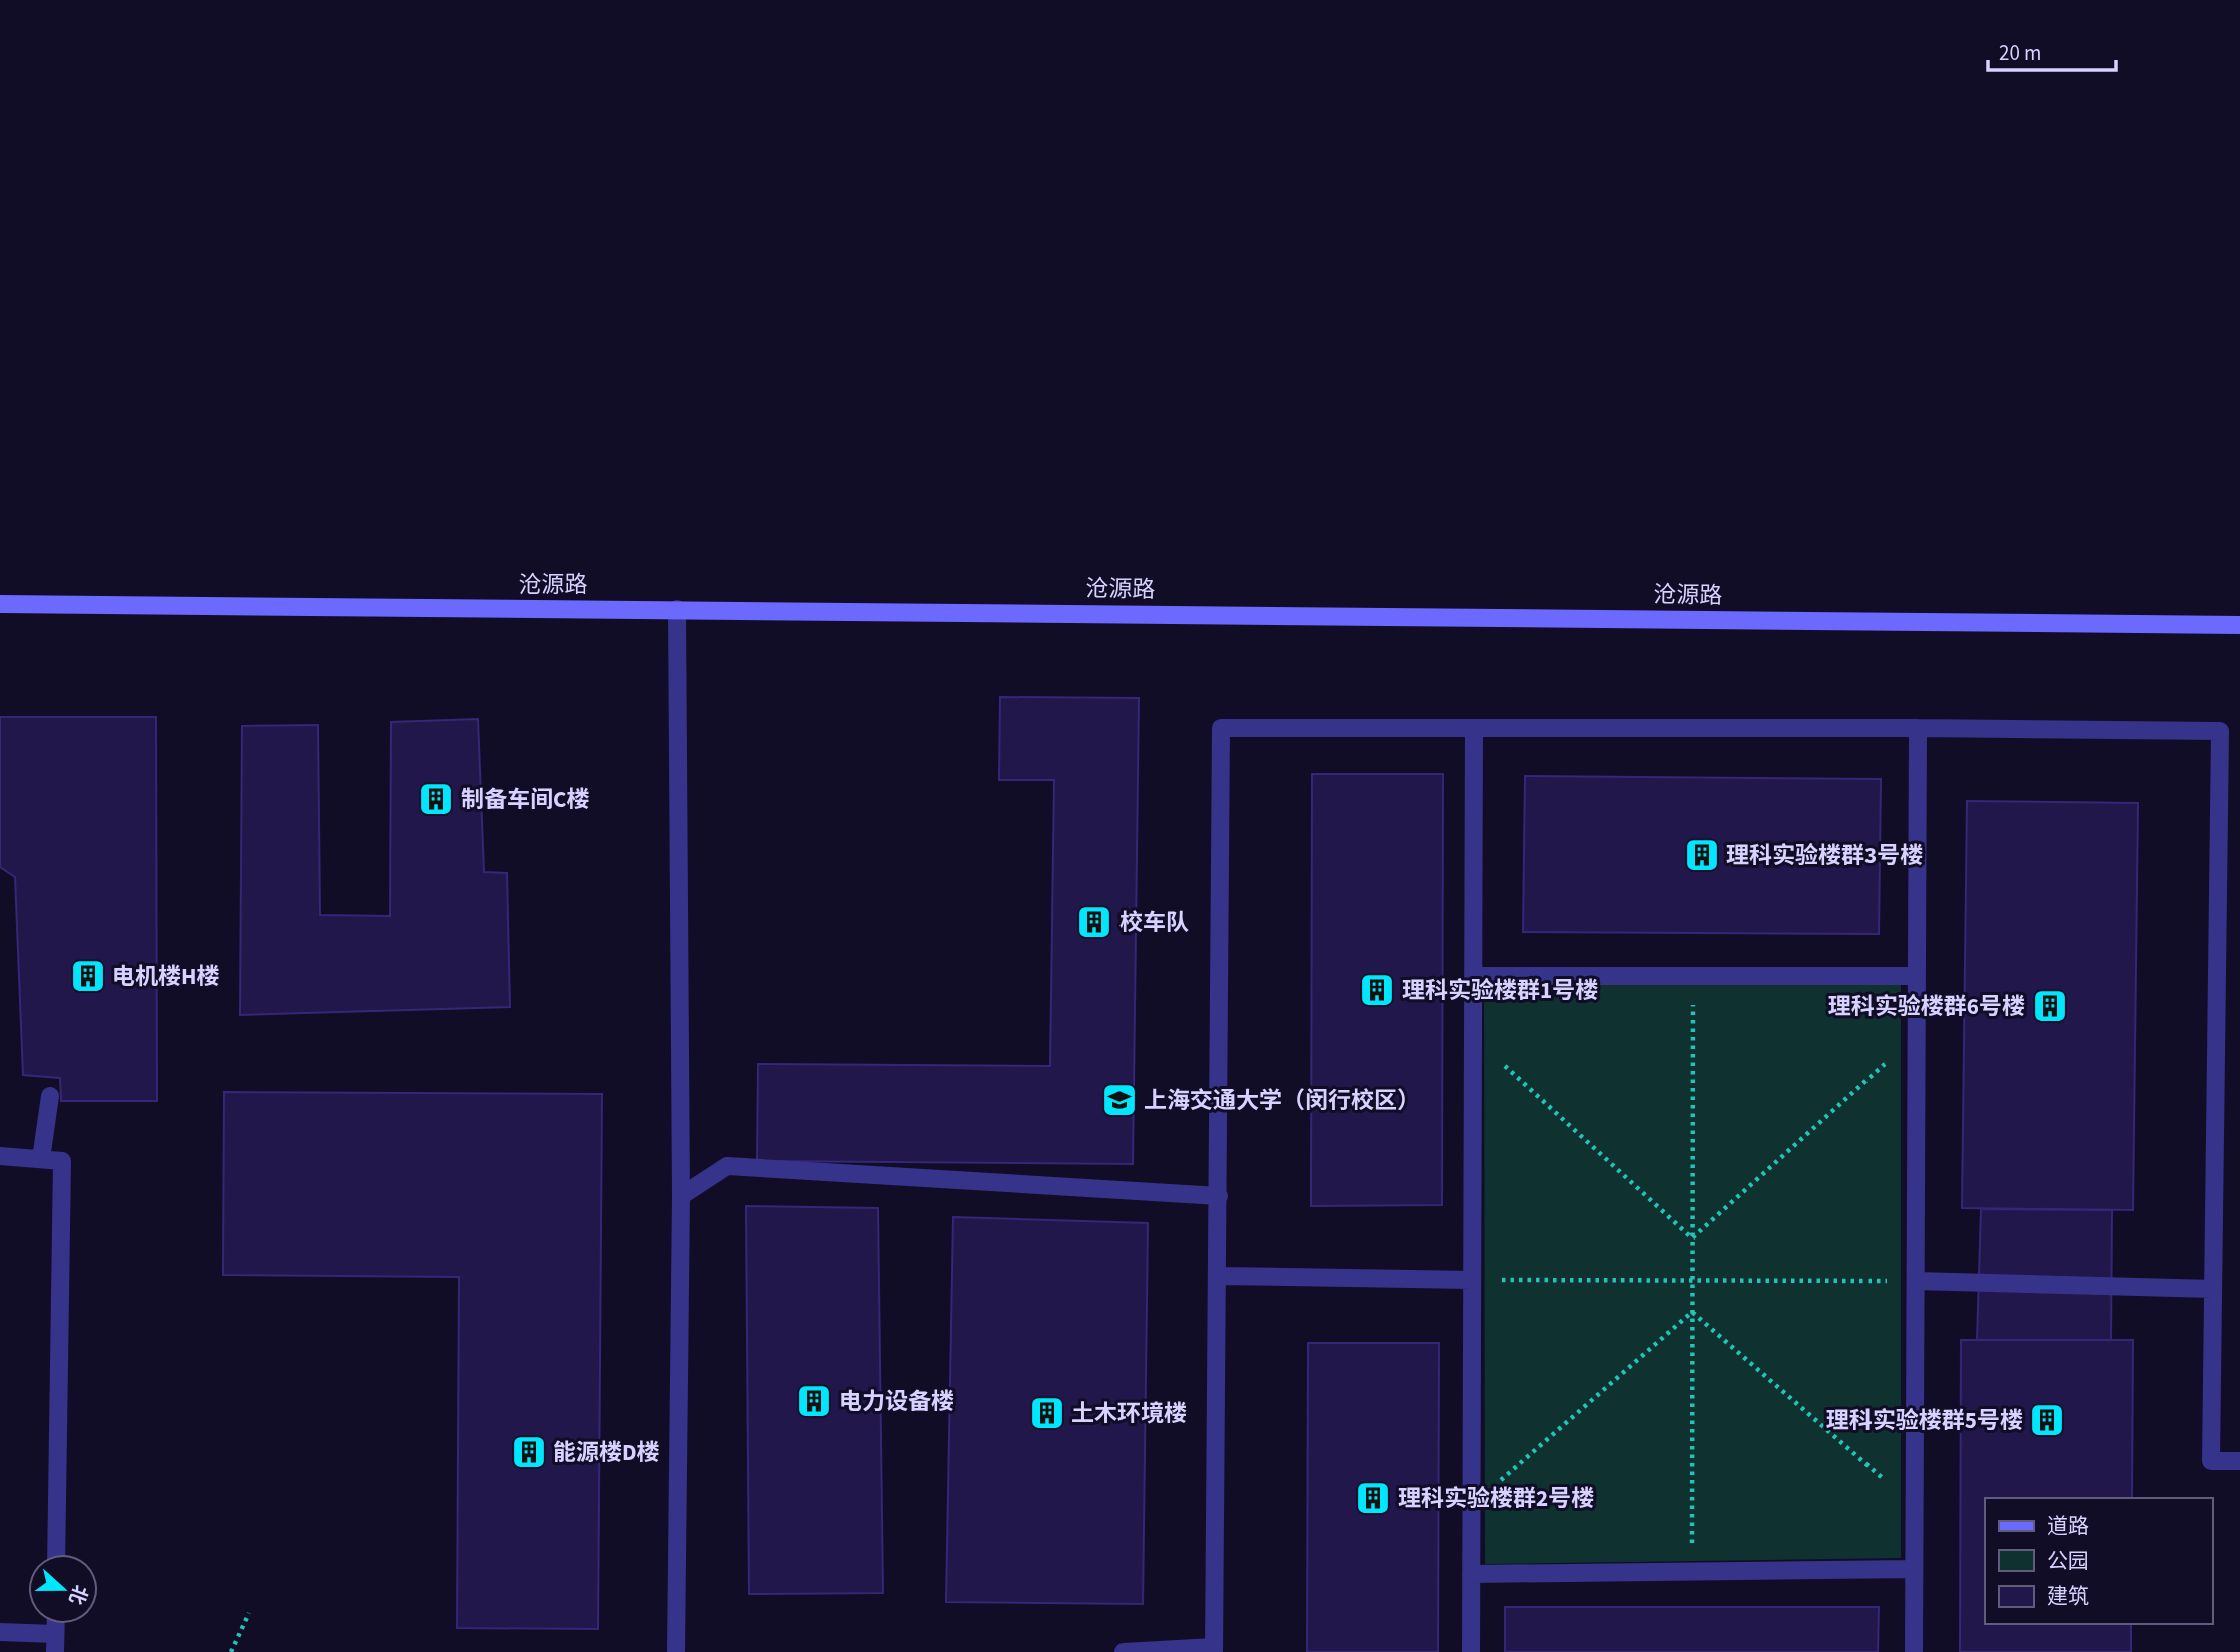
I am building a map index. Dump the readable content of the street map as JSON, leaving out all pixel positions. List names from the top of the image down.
{
  "streets": {
    "street": ["沧源路"]
  },
  "places": {
    "building": [
      "制备车间C楼",
      "理科实验楼群3号楼",
      "校车队",
      "电机楼H楼",
      "理科实验楼群1号楼",
      "理科实验楼群6号楼",
      "电力设备楼",
      "土木环境楼",
      "理科实验楼群5号楼",
      "能源楼D楼",
      "理科实验楼群2号楼"
    ],
    "school or university": ["上海交通大学（闵行校区）"]
  },
  "legend": ["道路", "公园", "建筑"],
  "scale_bar": "20 m",
  "north": "right"
}
